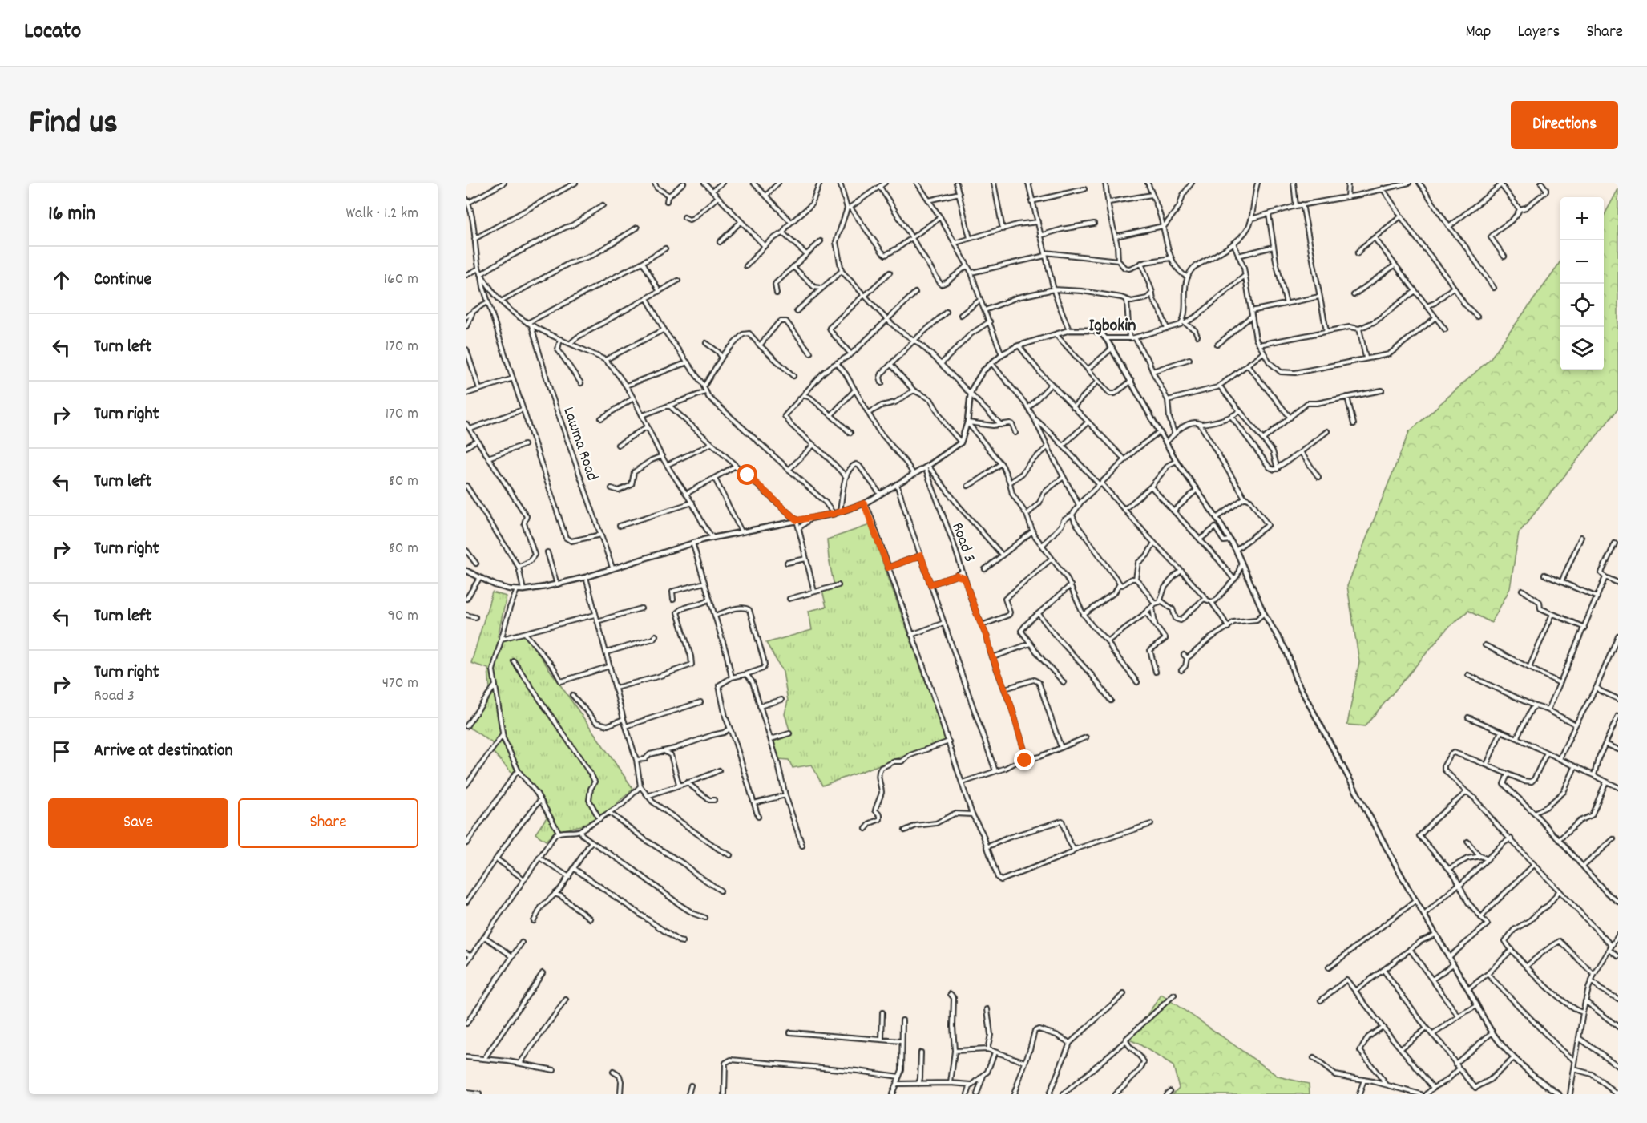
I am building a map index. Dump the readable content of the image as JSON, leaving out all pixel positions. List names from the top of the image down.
{
  "streets": {
    "street": ["Lawma Road", "Road 3"]
  },
  "districts": ["Igbokin"],
  "page": {
    "header": "Locato",
    "nav": ["Map", "Layers", "Share"],
    "title": "Find us",
    "buttons": [
      "Directions",
      ["Save", "Share"]
    ],
    "heading": ["16 min", "Walk · 1.2 km"],
    "map_buttons": ["+", "−"],
    "list": [
      ["Continue", "160 m"],
      ["Turn left", "170 m"],
      ["Turn right", "170 m"],
      ["Turn left", "80 m"],
      ["Turn right", "80 m"],
      ["Turn left", "90 m"],
      ["Turn right", "Road 3", "470 m"],
      "Arrive at destination"
    ]
  }
}
